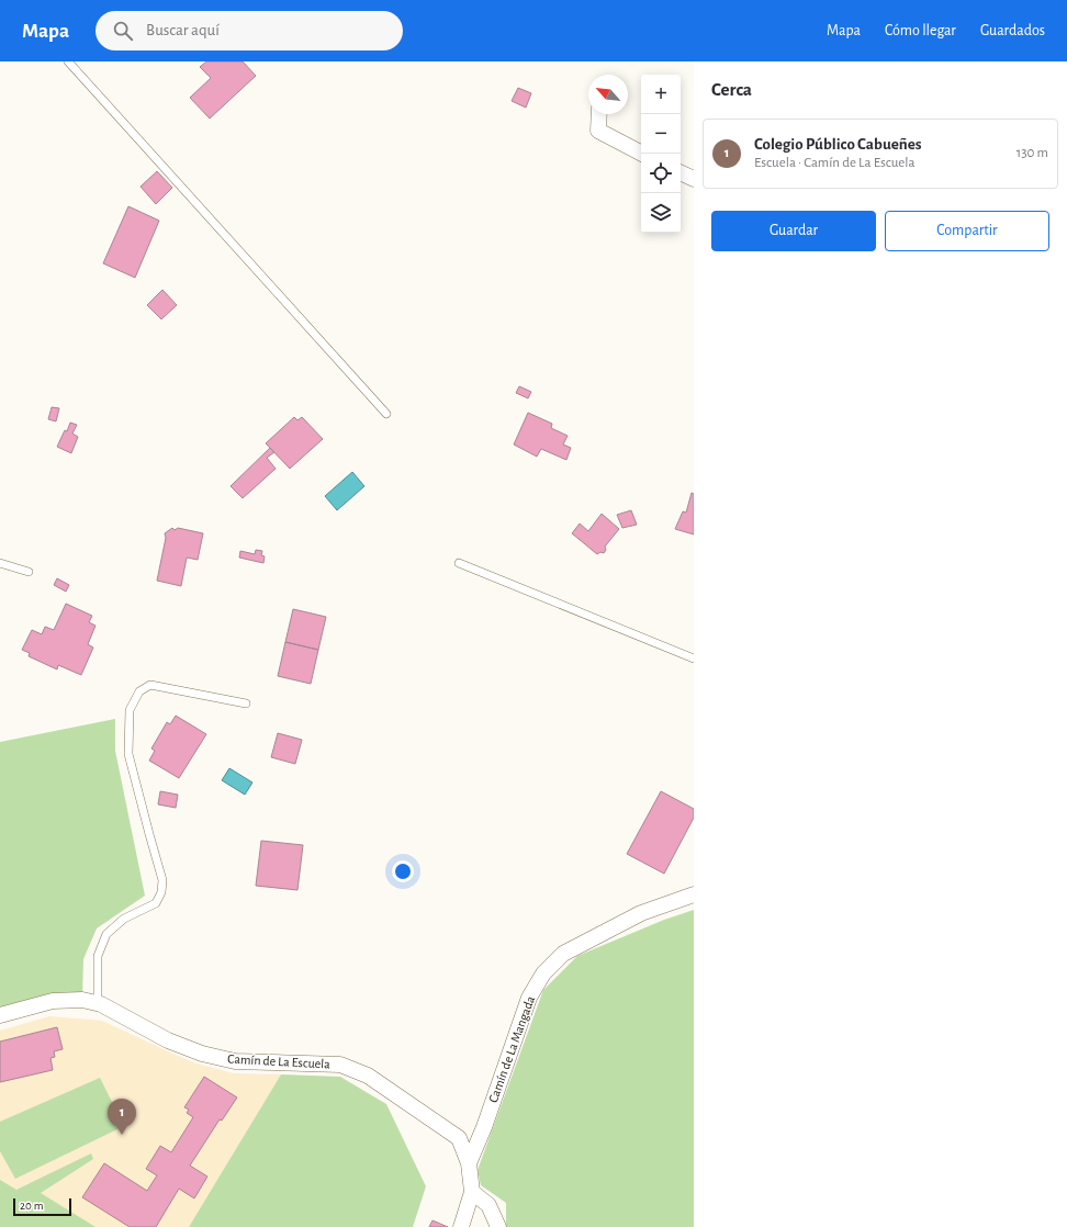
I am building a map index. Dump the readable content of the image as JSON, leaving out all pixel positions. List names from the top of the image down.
{
  "streets": {
    "street": ["Camín de La Mangada", "Camín de La Escuela"]
  },
  "crossings": [
    ["Camín de La Mangada", "Camín de La Escuela"]
  ],
  "scale_bar": "20 m",
  "north": "top left",
  "page": {
    "header": "Mapa",
    "search": "Buscar aquí",
    "nav": ["Mapa", "Cómo llegar", "Guardados"],
    "heading": "Cerca",
    "map_buttons": ["+", "−"],
    "list": [
      {
        "mark": "1",
        "name": "Colegio Público Cabueñes",
        "note": "Escuela · Camín de La Escuela",
        "value": "130 m"
      }
    ],
    "buttons": ["Guardar", "Compartir"],
    "pins": "1",
    "scale": "20 m"
  }
}
